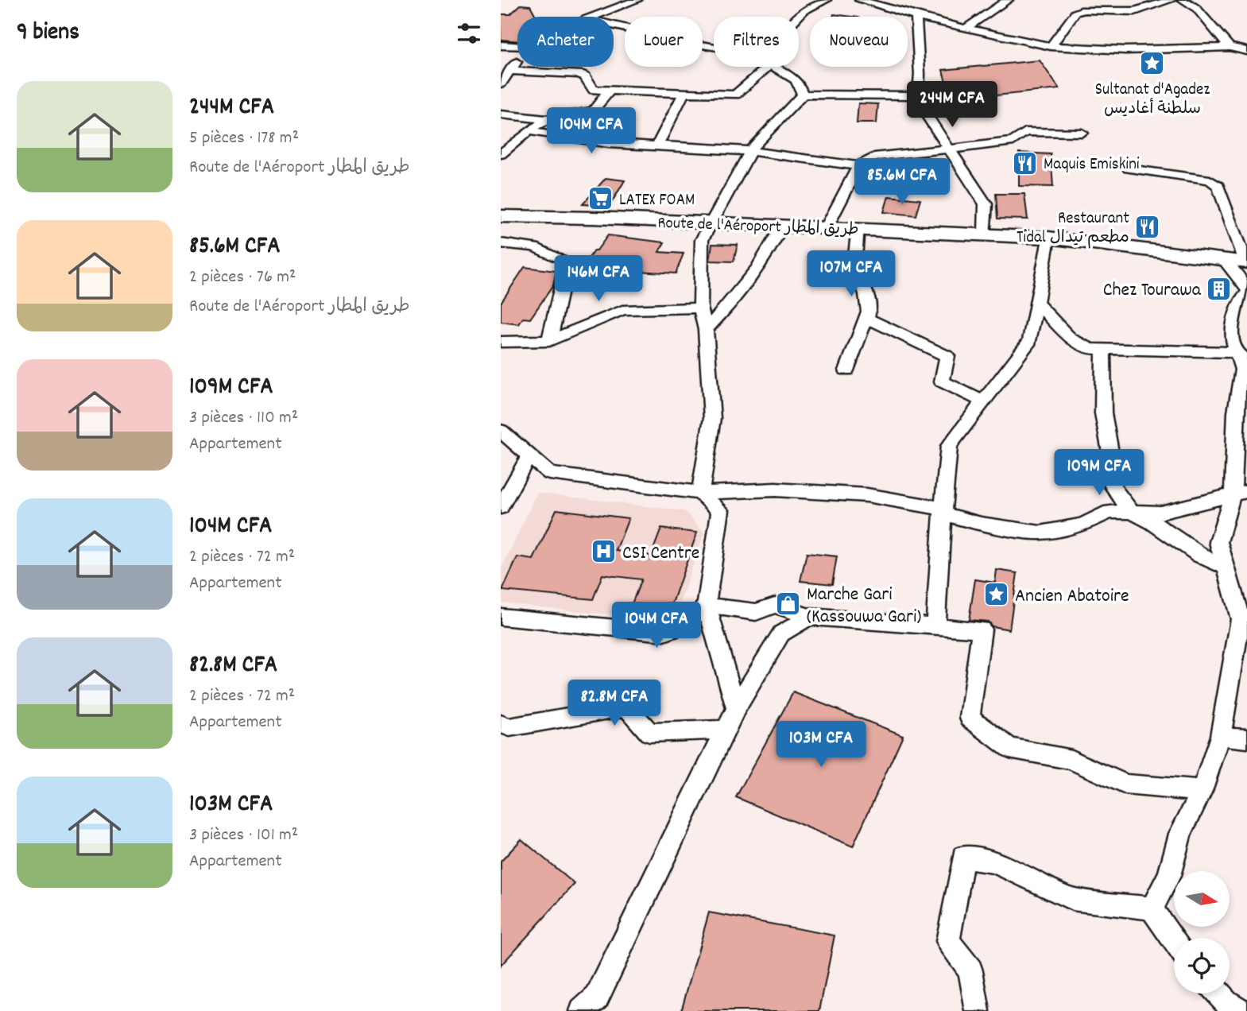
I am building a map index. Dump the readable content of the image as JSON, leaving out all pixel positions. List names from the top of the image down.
{
  "streets": {
    "main road": ["Route de l'Aéroport طريق المطار"]
  },
  "places": {
    "place": ["Sultanat d'Agadez سلطنة أغاديس", "Ancien Abatoire"],
    "restaurant": ["Maquis Emiskini", "Restaurant Tidal مطعم تيدال"],
    "supermarket": ["LATEX FOAM"],
    "building": ["Chez Tourawa"],
    "hospital": ["CSI Centre"],
    "shop": ["Marche Gari (Kassouwa Gari)"]
  },
  "north": "right",
  "page": {
    "heading": "9 biens",
    "chip": [
      "Acheter",
      "Louer",
      "Filtres",
      "Nouveau"
    ],
    "list": [
      {
        "name": "244M CFA",
        "note": "5 pièces · 178 m² · Route de l'Aéroport طريق المطار"
      },
      {
        "name": "85.6M CFA",
        "note": "2 pièces · 76 m² · Route de l'Aéroport طريق المطار"
      },
      {
        "name": "109M CFA",
        "note": "3 pièces · 110 m² · Appartement"
      },
      {
        "name": "104M CFA",
        "note": "2 pièces · 72 m² · Appartement"
      },
      {
        "name": "82.8M CFA",
        "note": "2 pièces · 72 m² · Appartement"
      },
      {
        "name": "103M CFA",
        "note": "3 pièces · 101 m² · Appartement"
      }
    ],
    "price": [
      "244M CFA",
      "104M CFA",
      "85.6M CFA",
      "107M CFA",
      "146M CFA",
      "109M CFA",
      "104M CFA",
      "82.8M CFA",
      "103M CFA"
    ]
  }
}
